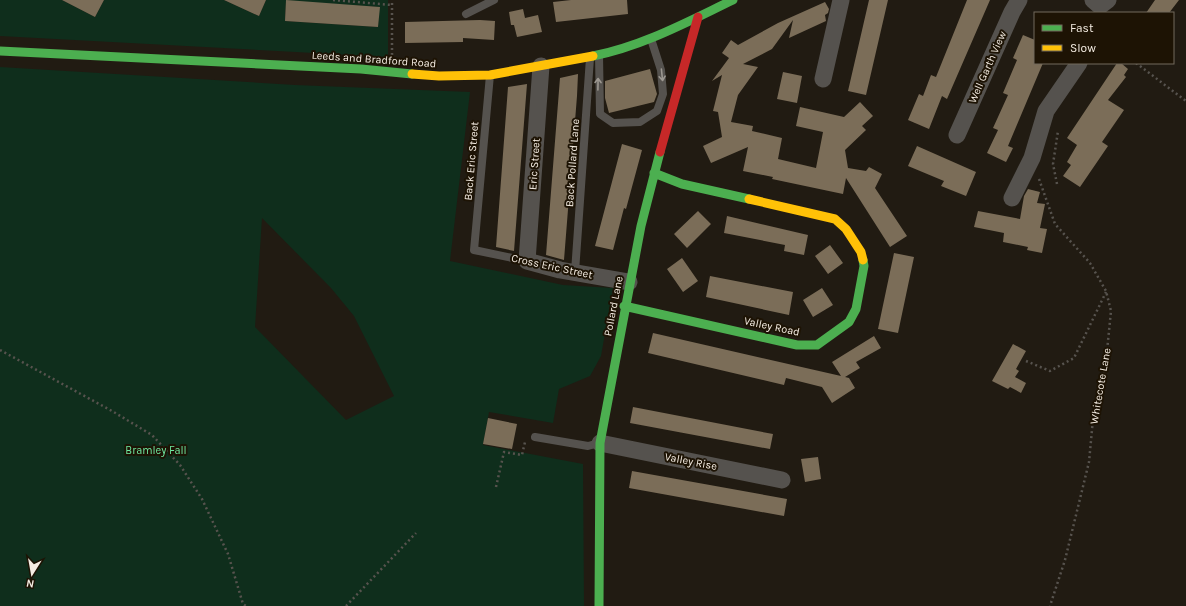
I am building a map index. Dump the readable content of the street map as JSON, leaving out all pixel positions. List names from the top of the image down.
{
  "streets": {
    "street": [
      "Leeds and Bradford Road",
      "Well Garth View",
      "Eric Street",
      "Cross Eric Street",
      "Pollard Lane",
      "Valley Road",
      "Valley Rise"
    ],
    "lane": ["Back Eric Street", "Back Pollard Lane"],
    "path": ["Whitecote Lane"]
  },
  "crossings": [
    ["Leeds and Bradford Road", "Back Eric Street"],
    ["Leeds and Bradford Road", "Back Pollard Lane"],
    ["Leeds and Bradford Road", "Eric Street"],
    ["Leeds and Bradford Road", "Pollard Lane"],
    ["Back Eric Street", "Cross Eric Street"],
    ["Back Pollard Lane", "Cross Eric Street"],
    ["Eric Street", "Cross Eric Street"],
    ["Cross Eric Street", "Pollard Lane"],
    ["Pollard Lane", "Valley Road"],
    ["Pollard Lane", "Valley Rise"]
  ],
  "parks": ["Bramley Fall"],
  "legend": ["Fast", "Slow"],
  "north": "bottom"
}
